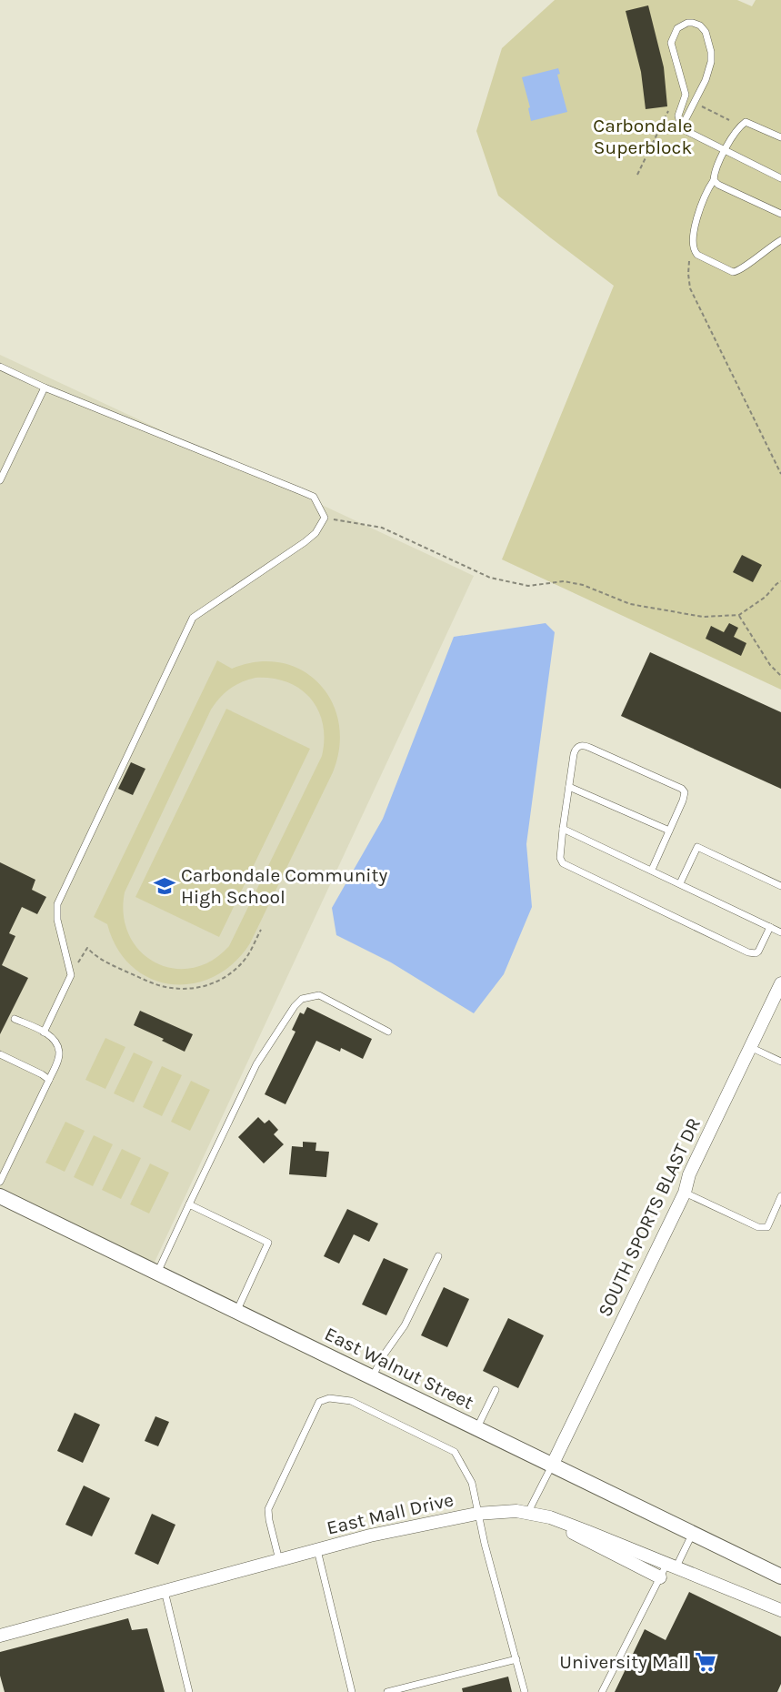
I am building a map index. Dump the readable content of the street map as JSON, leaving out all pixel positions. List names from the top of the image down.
{
  "streets": {
    "street": ["SOUTH SPORTS BLAST DR", "East Walnut Street", "East Mall Drive"]
  },
  "crossings": [
    ["SOUTH SPORTS BLAST DR", "East Walnut Street"]
  ],
  "parks": ["Carbondale Superblock"],
  "places": {
    "school or university": ["Carbondale Community High School"],
    "supermarket": ["University Mall"]
  }
}
